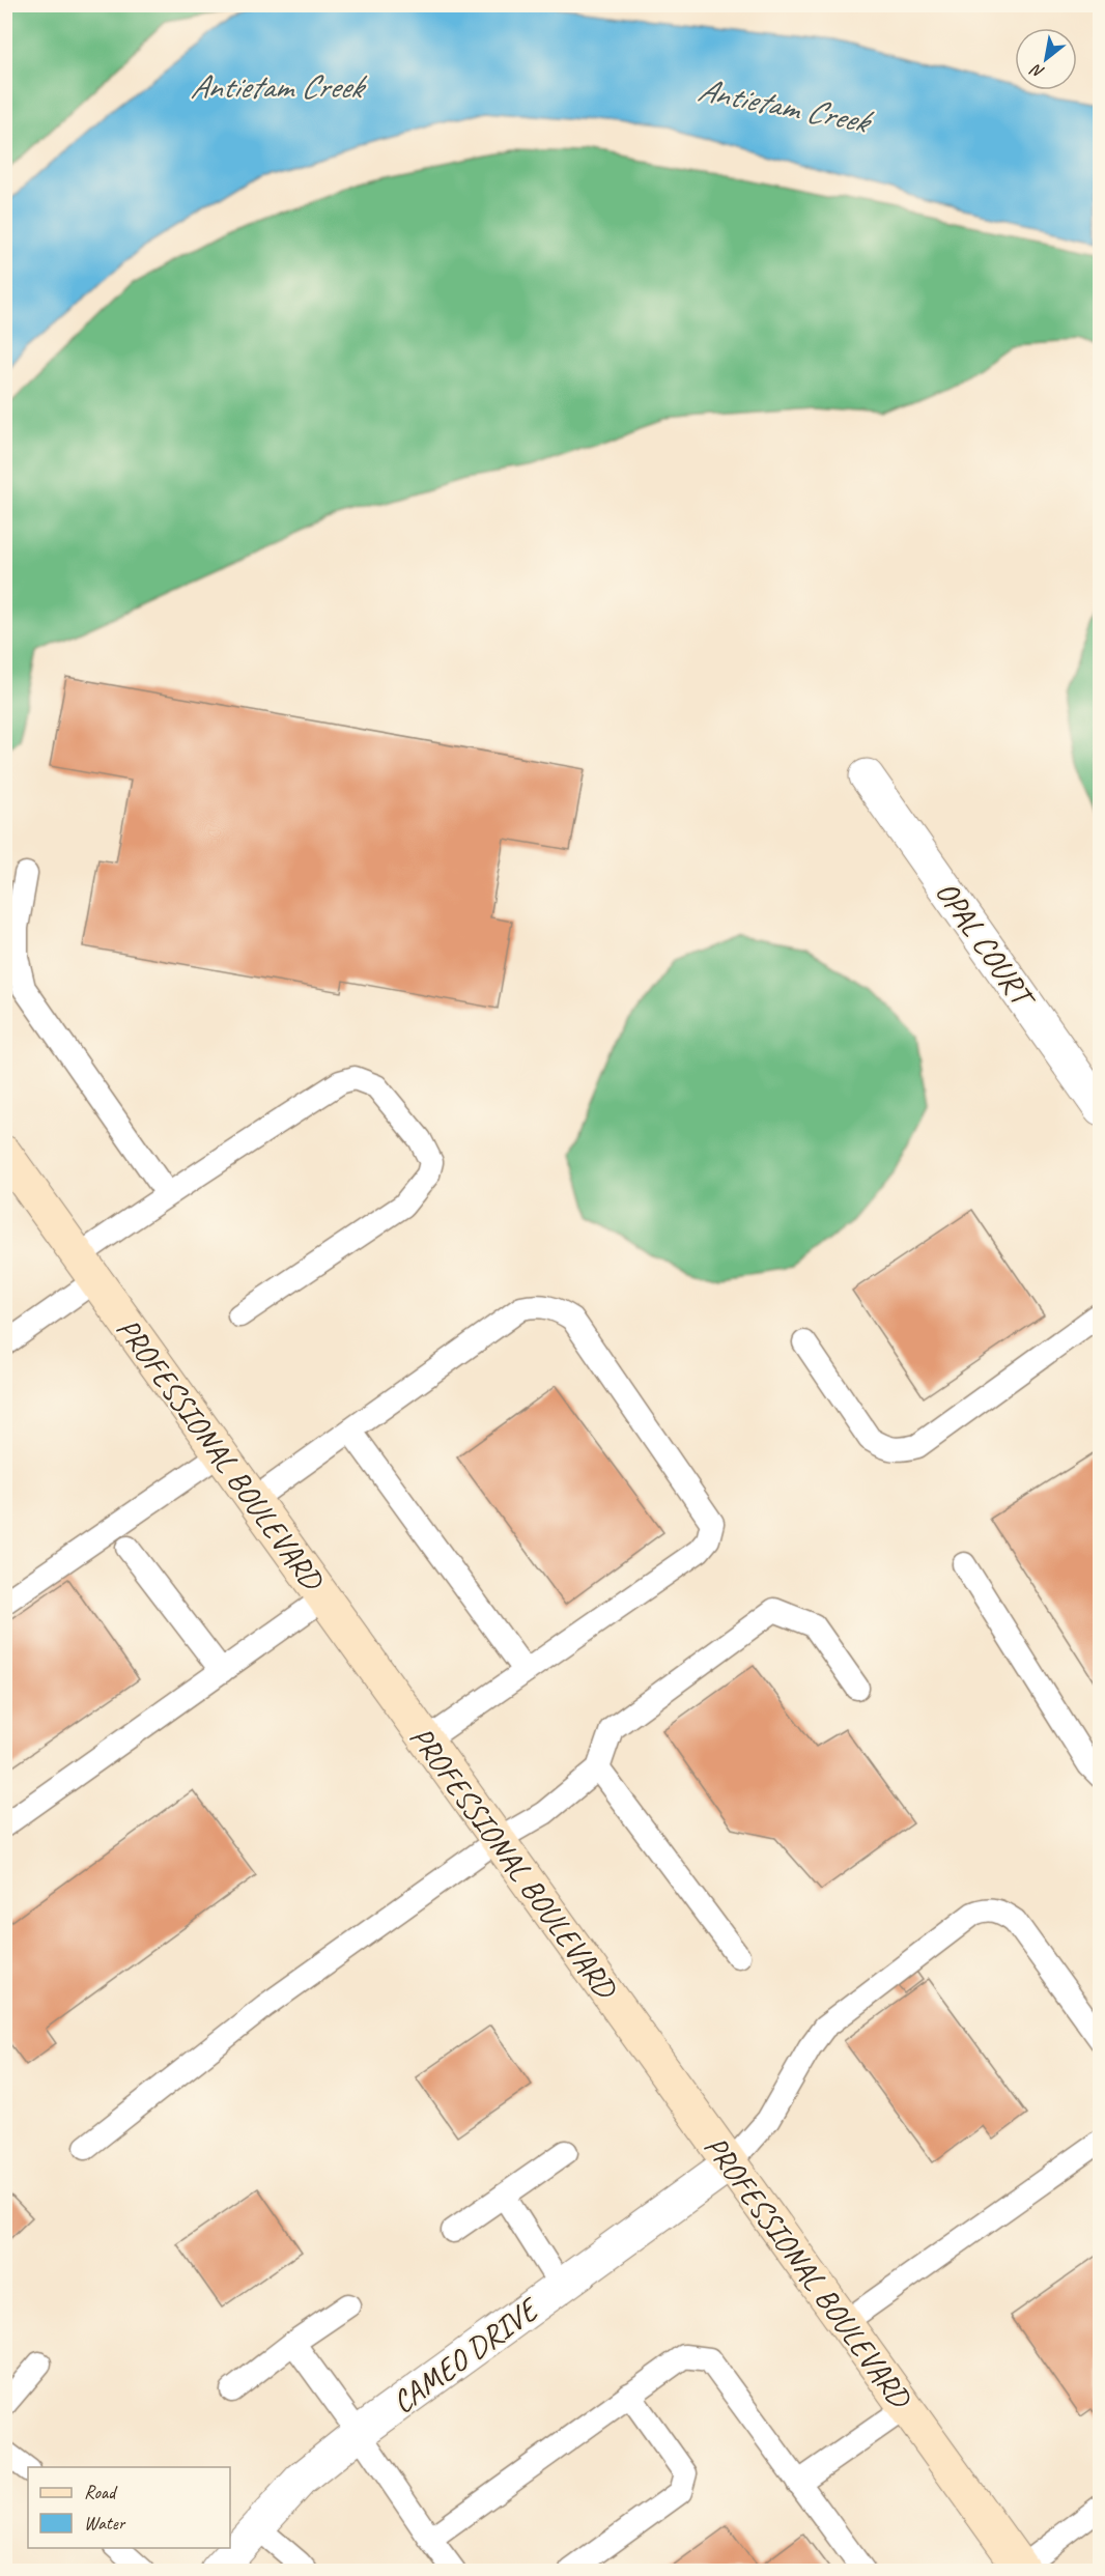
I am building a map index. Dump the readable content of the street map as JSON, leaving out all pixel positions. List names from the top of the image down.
{
  "streets": {
    "street": ["OPAL COURT", "PROFESSIONAL BOULEVARD", "CAMEO DRIVE"]
  },
  "crossings": [
    ["PROFESSIONAL BOULEVARD", "CAMEO DRIVE"]
  ],
  "water": ["Antietam Creek"],
  "legend": ["Road", "Water"],
  "north": "bottom left"
}
